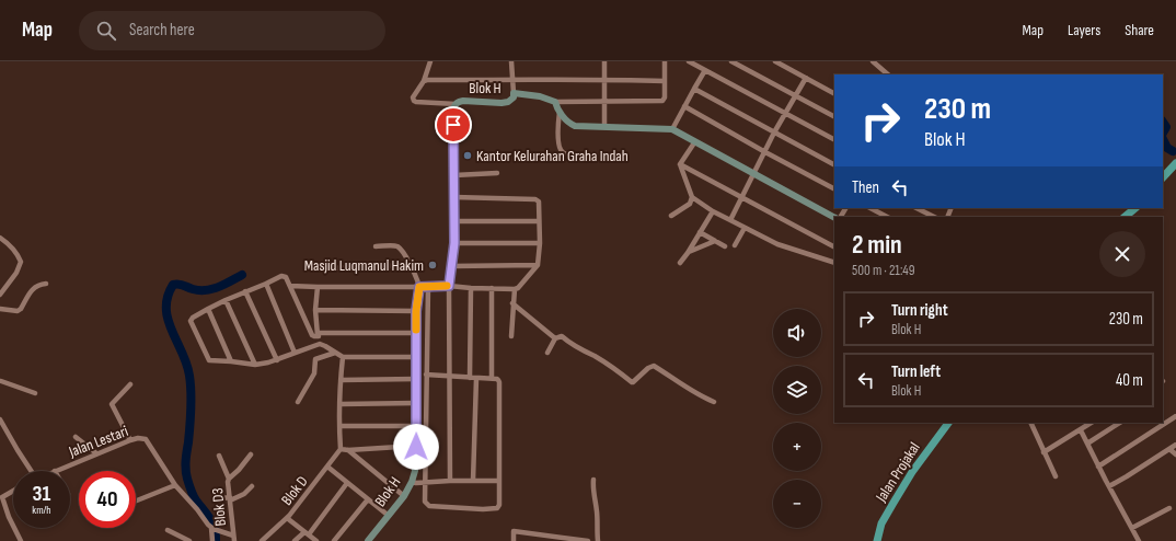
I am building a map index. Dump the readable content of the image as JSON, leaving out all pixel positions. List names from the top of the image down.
{
  "streets": {
    "main road": ["Jalan Projakal"],
    "street": [
      "Blok H",
      "Jalan Lestari",
      "Blok D",
      "Blok D3"
    ]
  },
  "places": ["Kantor Kelurahan Graha Indah", "Masjid Luqmanul Hakim"],
  "page": {
    "header": "Map",
    "search": "Search here",
    "nav": ["Map", "Layers", "Share"],
    "turn": ["230 m", "Blok H"],
    "then": "Then",
    "heading": ["2 min", "500 m · 21:49"],
    "list": [
      {
        "name": "Turn right",
        "note": "Blok H",
        "value": "230 m"
      },
      {
        "name": "Turn left",
        "note": "Blok H",
        "value": "40 m"
      }
    ],
    "map_buttons": ["+", "−"],
    "speed": "31 km/h",
    "limit": "40"
  }
}
